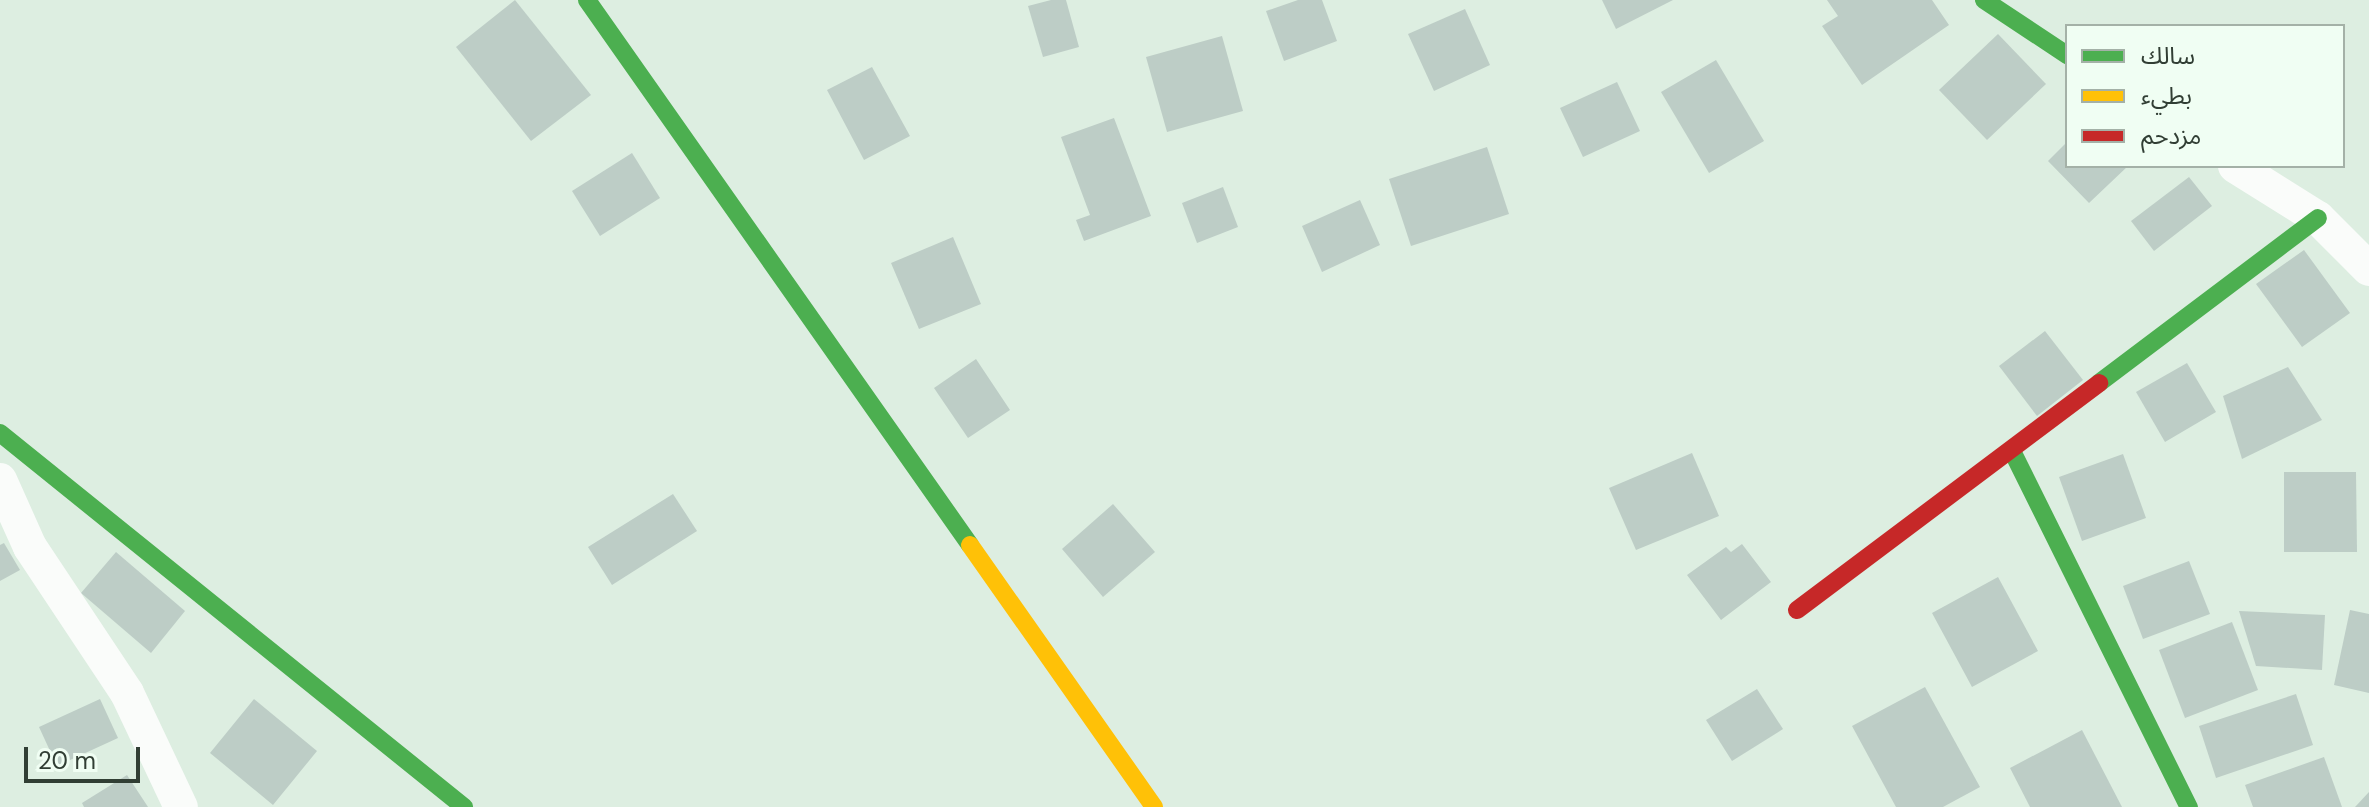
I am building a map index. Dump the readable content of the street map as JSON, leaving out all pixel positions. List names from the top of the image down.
{
  "legend": ["سالك", "بطيء", "مزدحم"],
  "scale_bar": "20 m"
}
